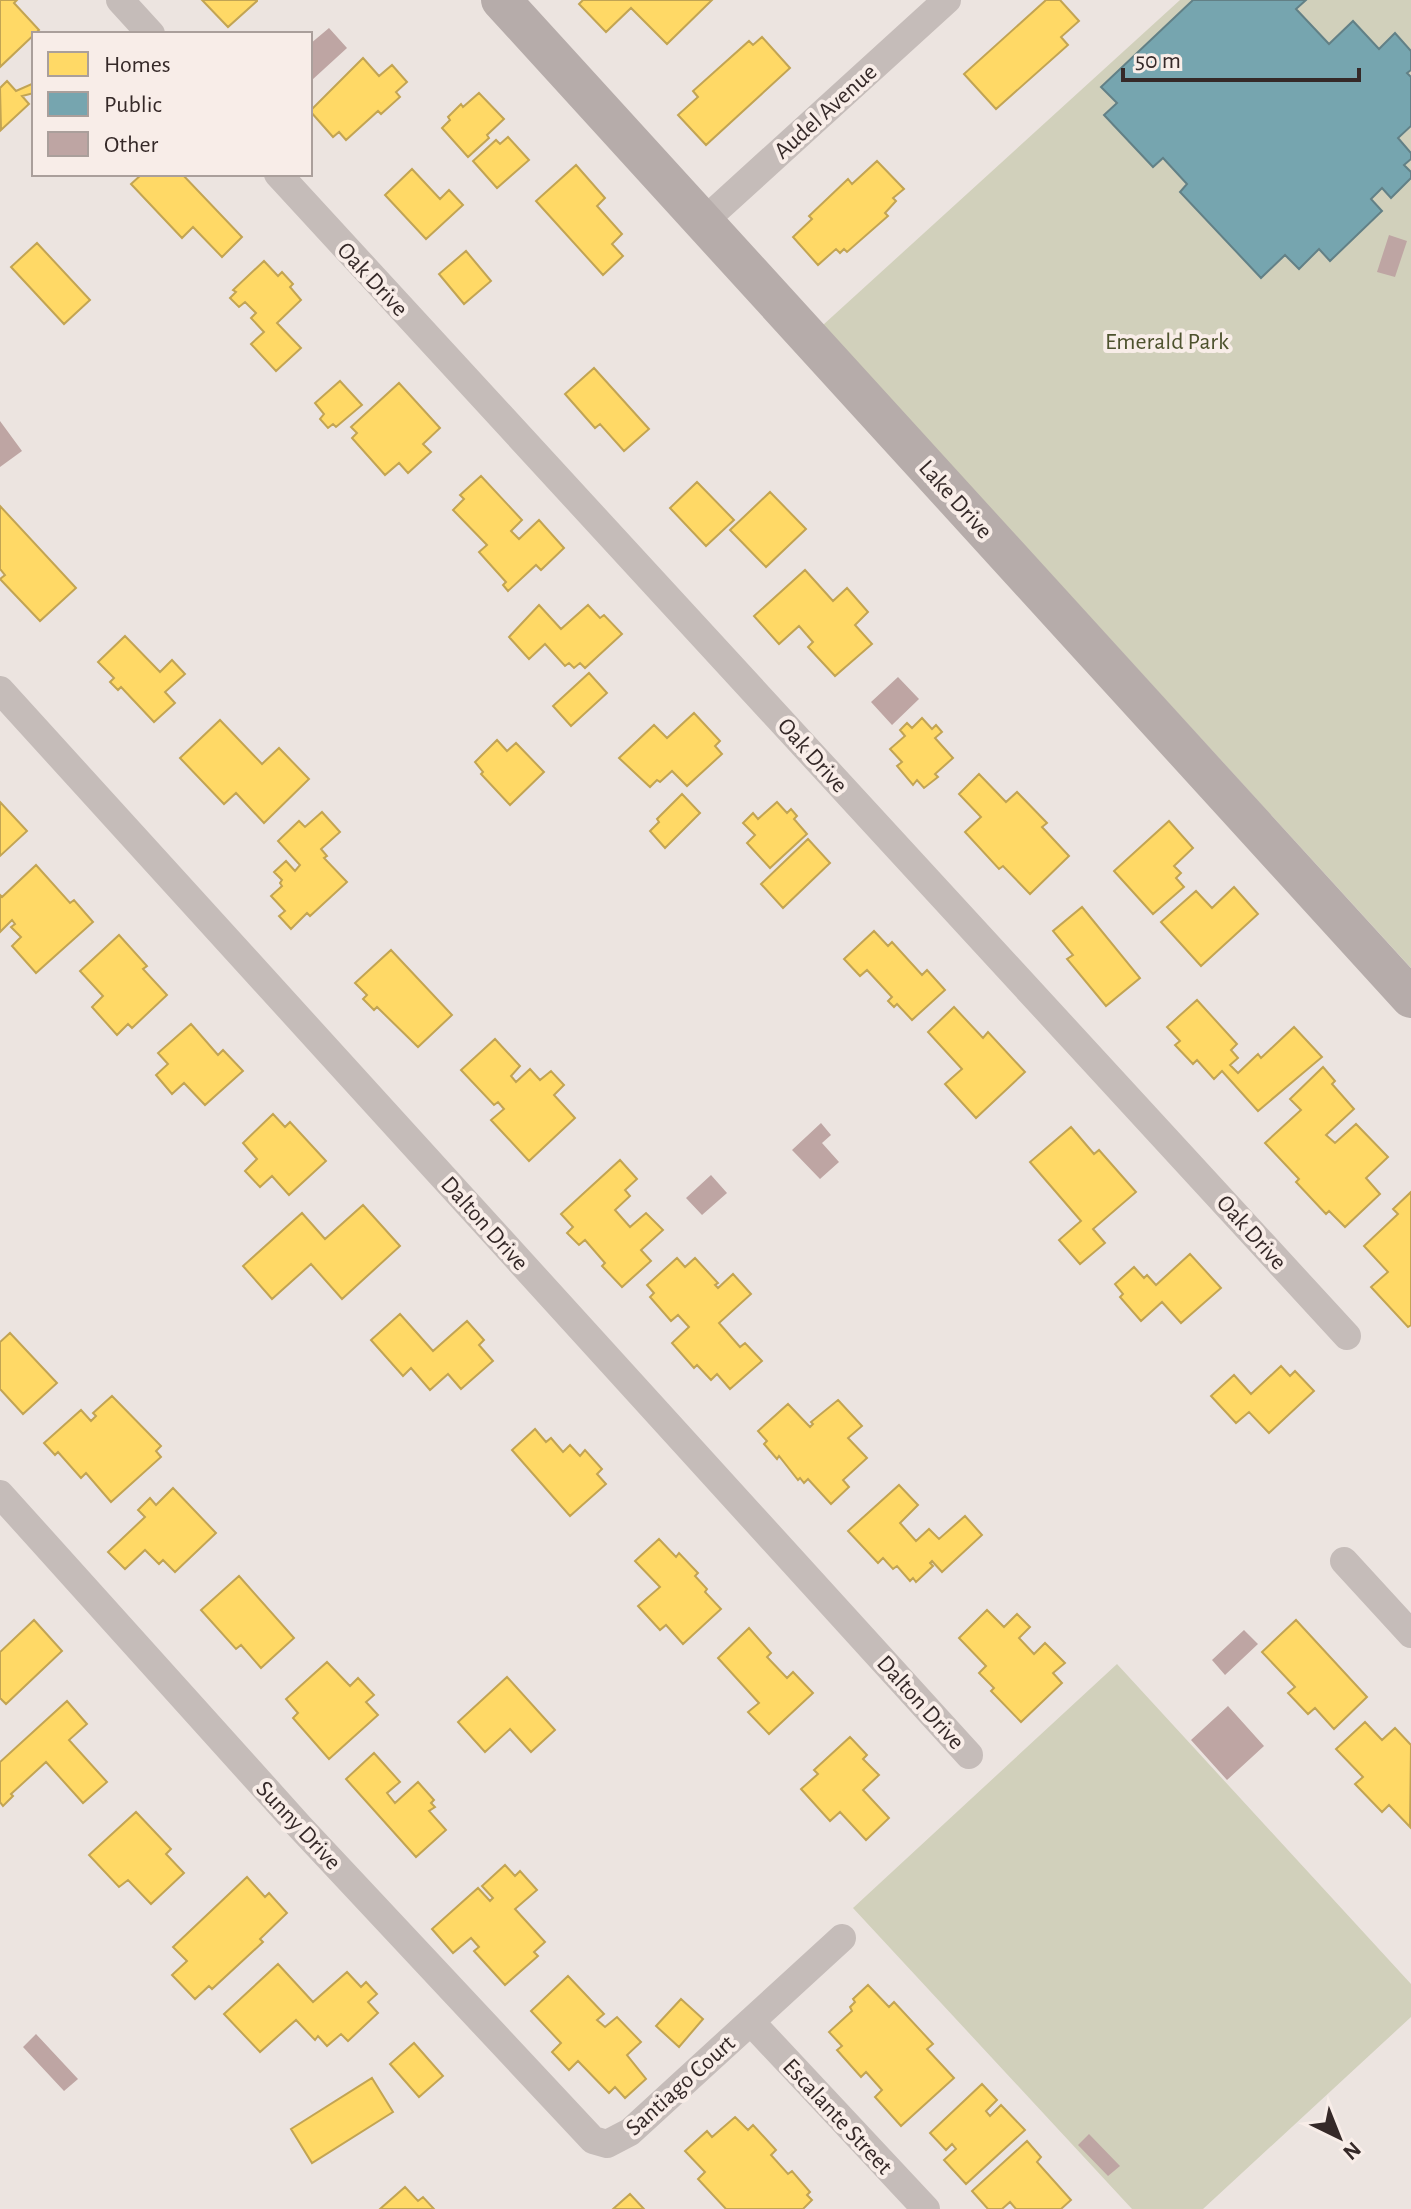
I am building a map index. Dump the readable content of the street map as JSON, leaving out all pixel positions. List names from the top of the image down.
{
  "streets": {
    "street": [
      "Audel Avenue",
      "Oak Drive",
      "Lake Drive",
      "Dalton Drive",
      "Sunny Drive",
      "Santiago Court",
      "Escalante Street"
    ]
  },
  "crossings": [
    ["Audel Avenue", "Lake Drive"],
    ["Sunny Drive", "Santiago Court"],
    ["Santiago Court", "Escalante Street"]
  ],
  "parks": ["Emerald Park"],
  "legend": ["Homes", "Public", "Other"],
  "scale_bar": "50 m",
  "north": "bottom right"
}
